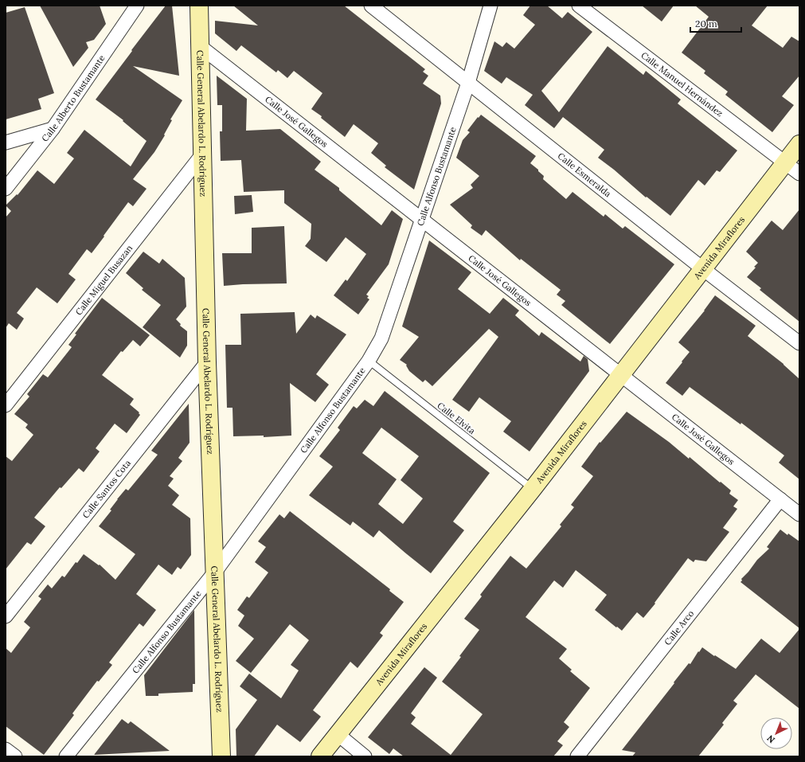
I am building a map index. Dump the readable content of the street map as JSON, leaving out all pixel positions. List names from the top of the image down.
{
  "streets": {
    "street": [
      "Calle Manuel Hernández",
      "Calle Alberto Bustamante",
      "Calle José Gallegos",
      "Calle General Abelardo L. Rodríguez",
      "Calle Esmeralda",
      "Calle Alfonso Bustamante",
      "Avenida Miraflores",
      "Calle Miguel Busazan",
      "Calle Santos Cota",
      "Calle Arco"
    ],
    "lane": ["Calle Elvita"]
  },
  "crossings": [
    ["Calle Manuel Hernández", "Avenida Miraflores"],
    ["Calle José Gallegos", "Calle General Abelardo L. Rodríguez"],
    ["Calle José Gallegos", "Calle Alfonso Bustamante"],
    ["Calle José Gallegos", "Avenida Miraflores"],
    ["Calle José Gallegos", "Calle Arco"],
    ["Calle General Abelardo L. Rodríguez", "Calle Alfonso Bustamante"],
    ["Calle General Abelardo L. Rodríguez", "Calle Miguel Busazan"],
    ["Calle General Abelardo L. Rodríguez", "Calle Santos Cota"],
    ["Calle Esmeralda", "Calle Alfonso Bustamante"],
    ["Calle Esmeralda", "Avenida Miraflores"],
    ["Calle Alfonso Bustamante", "Calle Elvita"],
    ["Avenida Miraflores", "Calle Elvita"]
  ],
  "scale_bar": "20 m",
  "north": "bottom left"
}
